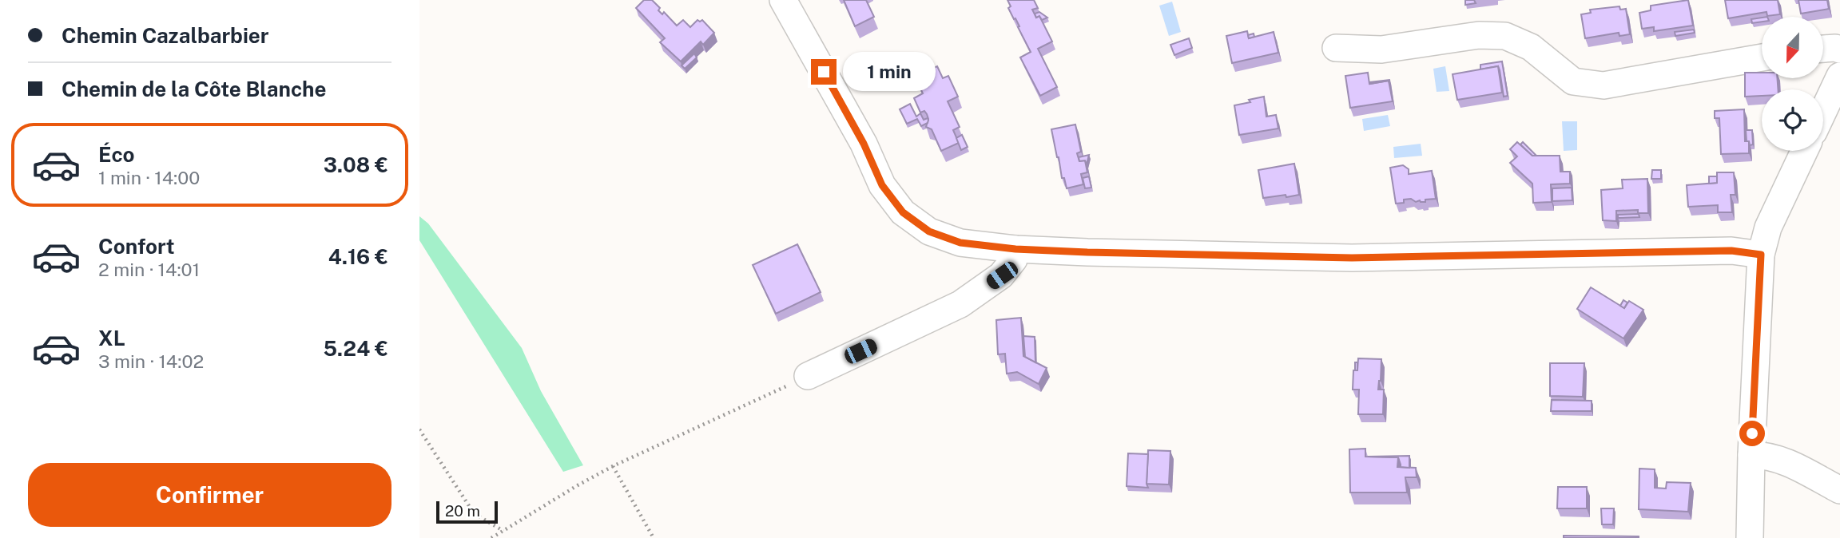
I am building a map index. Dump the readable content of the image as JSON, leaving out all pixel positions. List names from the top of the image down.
{
  "scale_bar": "20 m",
  "north": "bottom",
  "page": {
    "banner": ["Chemin Cazalbarbier", "Chemin de la Côte Blanche"],
    "bubble": "1 min",
    "list": [
      {
        "name": "Éco",
        "note": "1 min · 14:00",
        "value": "3.08 €"
      },
      {
        "name": "Confort",
        "note": "2 min · 14:01",
        "value": "4.16 €"
      },
      {
        "name": "XL",
        "note": "3 min · 14:02",
        "value": "5.24 €"
      }
    ],
    "buttons": "Confirmer",
    "scale": "20 m"
  }
}
